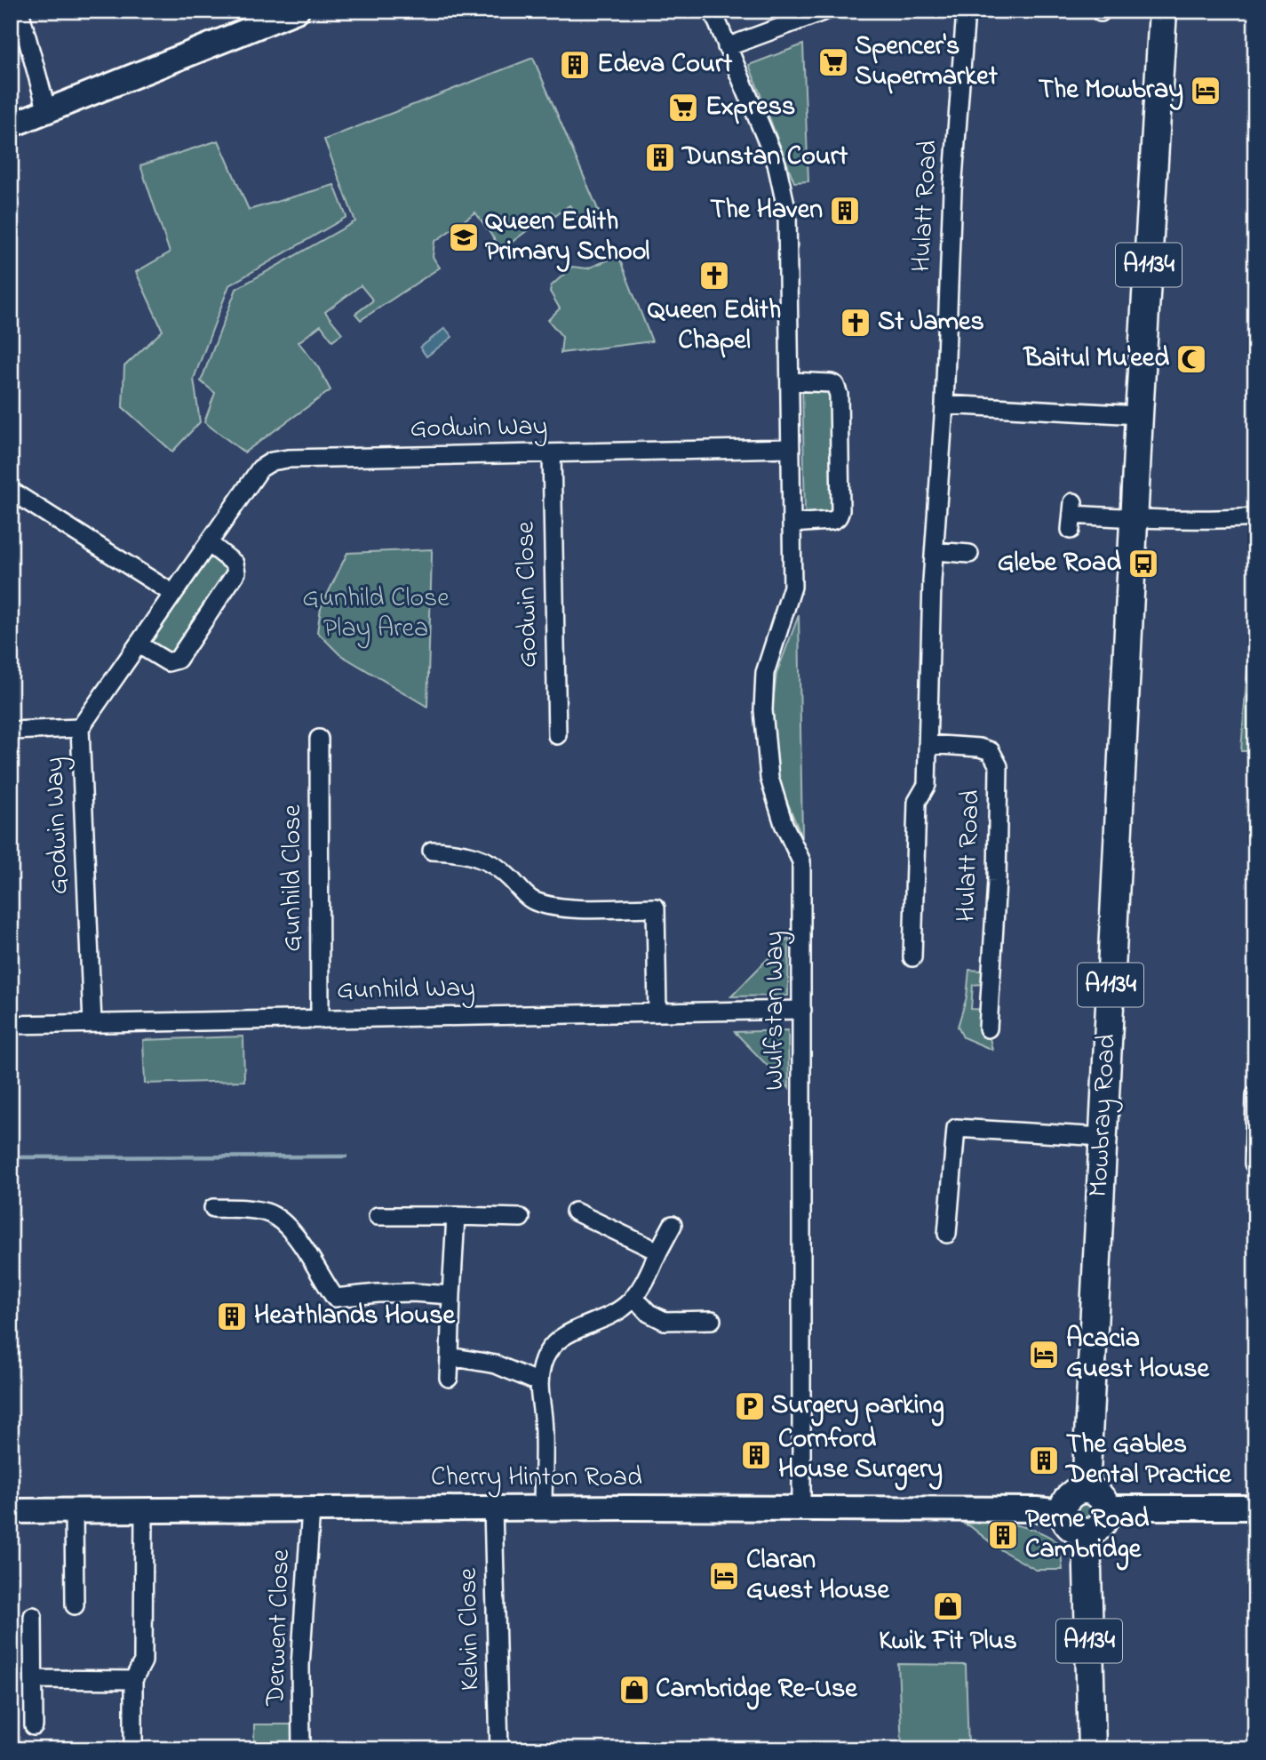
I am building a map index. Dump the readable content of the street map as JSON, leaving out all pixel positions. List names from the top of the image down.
{
  "streets": {
    "main road": ["A1134", "Mowbray Road"],
    "street": [
      "Hulatt Road",
      "Godwin Way",
      "Godwin Close",
      "Gunhild Close",
      "Gunhild Way",
      "Wulfstan Way",
      "Cherry Hinton Road",
      "Derwent Close",
      "Kelvin Close"
    ]
  },
  "crossings": [
    ["A1134", "Mowbray Road"],
    ["A1134", "Cherry Hinton Road"],
    ["Godwin Way", "Godwin Close"],
    ["Godwin Way", "Gunhild Way"],
    ["Godwin Way", "Wulfstan Way"],
    ["Gunhild Close", "Gunhild Way"],
    ["Gunhild Way", "Wulfstan Way"],
    ["Wulfstan Way", "Cherry Hinton Road"],
    ["Mowbray Road", "Cherry Hinton Road"],
    ["Cherry Hinton Road", "Derwent Close"],
    ["Cherry Hinton Road", "Kelvin Close"]
  ],
  "parks": ["Gunhild Close Play Area"],
  "places": {
    "supermarket": ["Spencer's Supermarket", "Express"],
    "building": [
      "Edeva Court",
      "Dunstan Court",
      "The Haven",
      "Heathlands House",
      "Cornford House Surgery",
      "The Gables Dental Practice",
      "Perne Road Cambridge"
    ],
    "hotel": ["The Mowbray", "Acacia Guest House", "Claran Guest House"],
    "school or university": ["Queen Edith Primary School"],
    "church": ["Queen Edith Chapel", "St James"],
    "mosque": ["Baitul Mu'eed"],
    "bus stop": ["Glebe Road"],
    "parking": ["Surgery parking"],
    "shop": ["Kwik Fit Plus", "Cambridge Re-Use"]
  }
}
